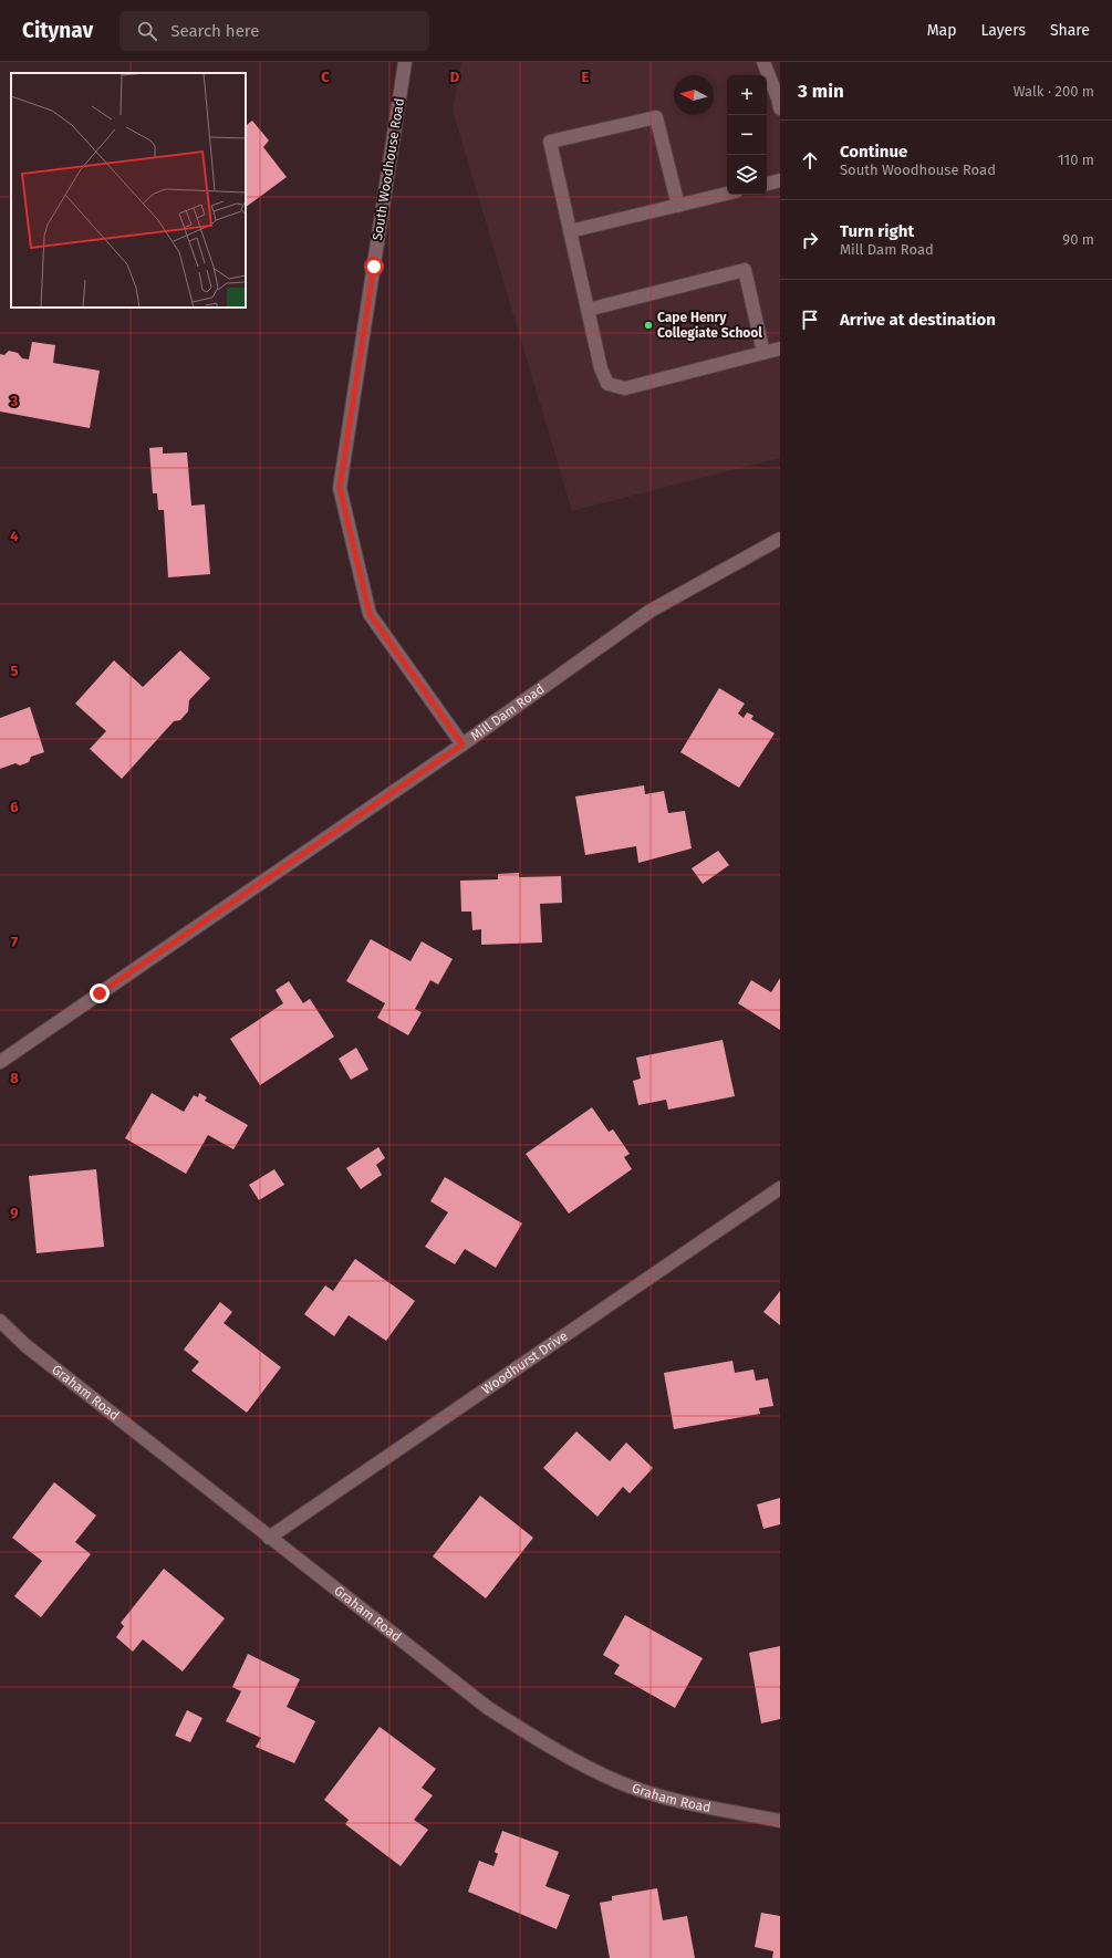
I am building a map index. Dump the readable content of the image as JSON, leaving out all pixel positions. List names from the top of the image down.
{
  "streets": {
    "street": [
      "South Woodhouse Road",
      "Mill Dam Road",
      "Woodhurst Drive",
      "Graham Road"
    ]
  },
  "crossings": [
    ["South Woodhouse Road", "Mill Dam Road"],
    ["Woodhurst Drive", "Graham Road"]
  ],
  "places": ["Cape Henry Collegiate School"],
  "north": "left",
  "page": {
    "header": "Citynav",
    "search": "Search here",
    "nav": ["Map", "Layers", "Share"],
    "heading": ["3 min", "Walk · 200 m"],
    "map_buttons": ["+", "−"],
    "list": [
      ["Continue", "South Woodhouse Road", "110 m"],
      ["Turn right", "Mill Dam Road", "90 m"],
      "Arrive at destination"
    ]
  },
  "grid": {
    "columns": ["C", "D", "E"],
    "rows": [
      "3",
      "4",
      "5",
      "6",
      "7",
      "8",
      "9"
    ]
  }
}
